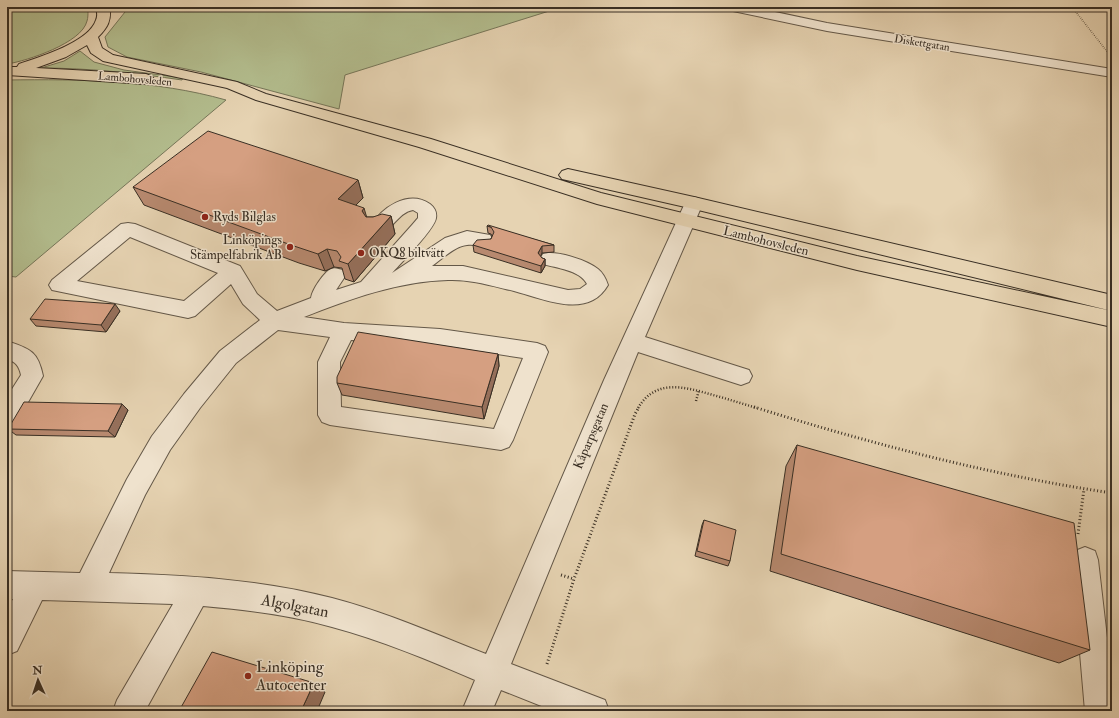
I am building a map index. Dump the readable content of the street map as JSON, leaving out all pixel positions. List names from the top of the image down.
{
  "streets": {
    "main road": ["Lambohovsleden"],
    "street": ["Diskettgatan", "Kåparpsgatan", "Algolgatan"]
  },
  "crossings": [
    ["Lambohovsleden", "Kåparpsgatan"],
    ["Kåparpsgatan", "Algolgatan"]
  ],
  "places": [
    "Ryds Bilglas",
    "Linköpings Stämpelfabrik AB",
    "OKQ8 biltvätt",
    "Linköping Autocenter"
  ],
  "north": "top"
}
